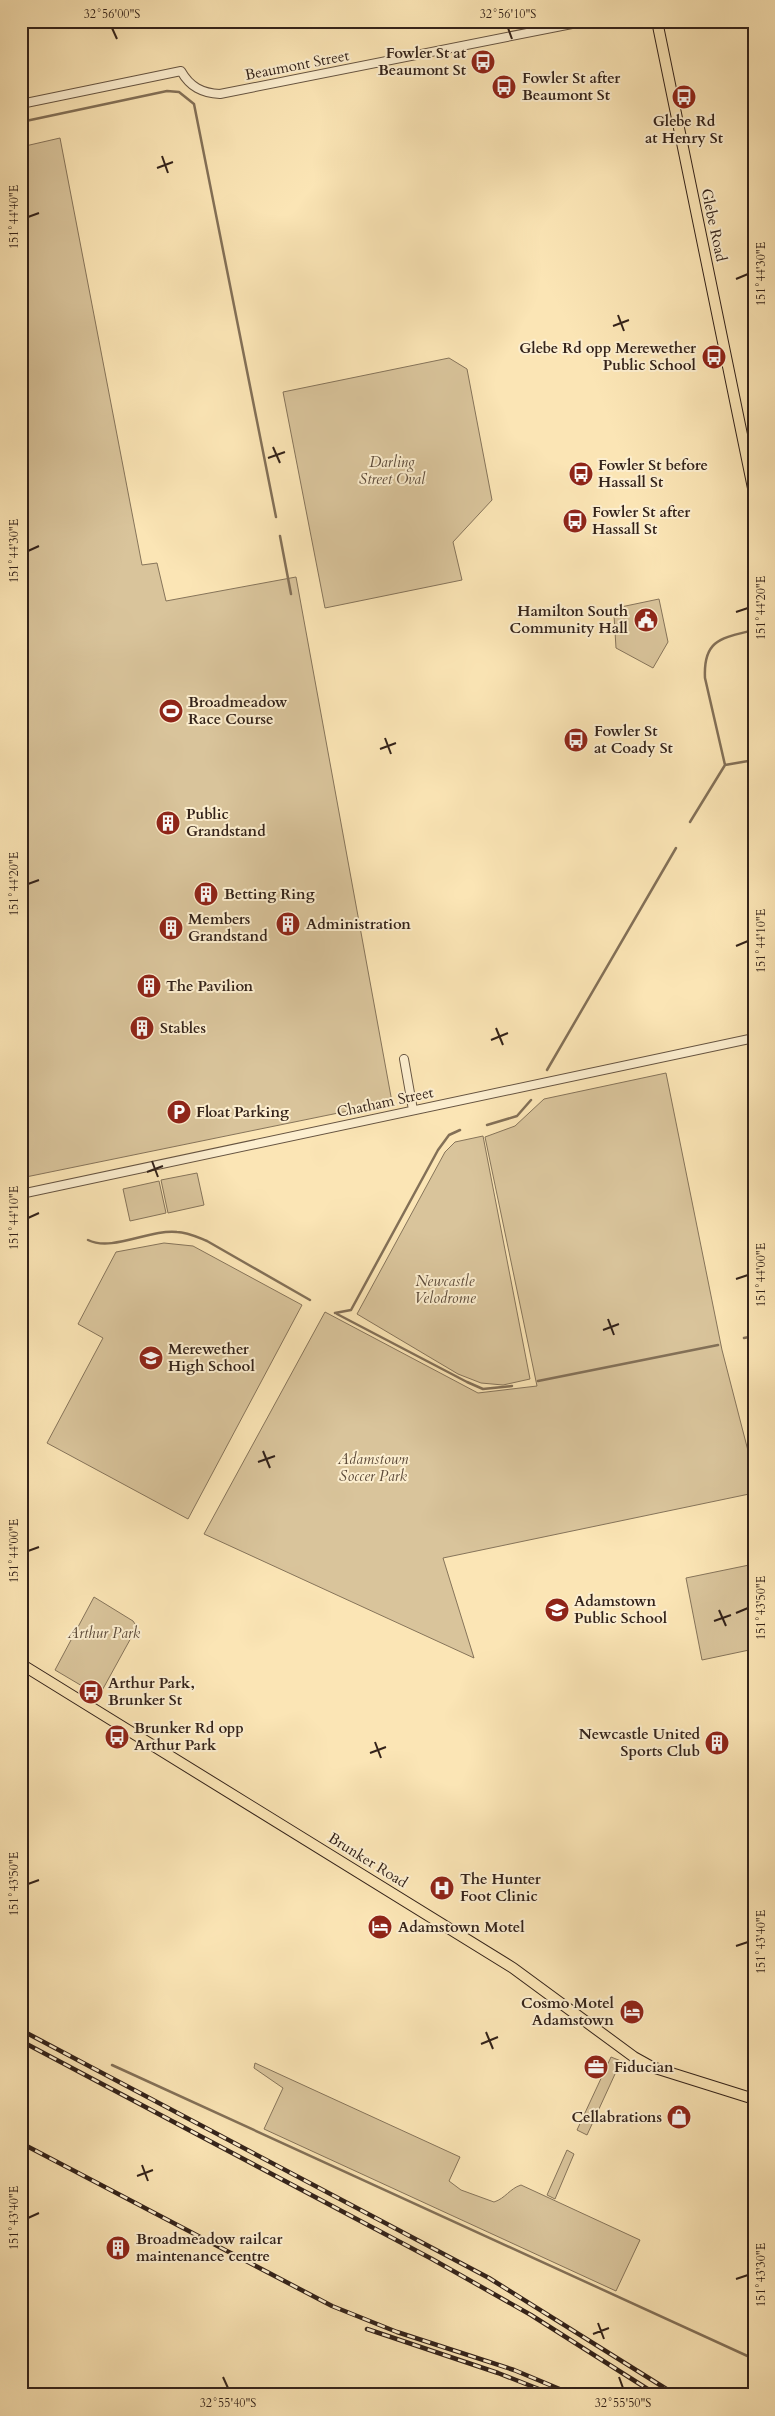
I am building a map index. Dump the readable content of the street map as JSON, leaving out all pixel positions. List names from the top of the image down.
{
  "streets": {
    "main road": ["Glebe Road", "Brunker Road"],
    "street": ["Beaumont Street", "Chatham Street"]
  },
  "parks": [
    "Darling Street Oval",
    "Newcastle Velodrome",
    "Adamstown Soccer Park",
    "Arthur Park"
  ],
  "places": {
    "bus stop": [
      "Fowler St at Beaumont St",
      "Fowler St after Beaumont St",
      "Glebe Rd at Henry St",
      "Glebe Rd opp Merewether Public School",
      "Fowler St before Hassall St",
      "Fowler St after Hassall St",
      "Fowler St at Coady St",
      "Arthur Park, Brunker St",
      "Brunker Rd opp Arthur Park"
    ],
    "public building": ["Hamilton South Community Hall"],
    "sports": ["Broadmeadow Race Course"],
    "building": [
      "Public Grandstand",
      "Betting Ring",
      "Administration",
      "Members Grandstand",
      "The Pavilion",
      "Stables",
      "Newcastle United Sports Club",
      "Broadmeadow railcar maintenance centre"
    ],
    "parking": ["Float Parking"],
    "school or university": ["Merewether High School", "Adamstown Public School"],
    "hospital": ["The Hunter Foot Clinic"],
    "hotel": ["Adamstown Motel", "Cosmo Motel Adamstown"],
    "office": ["Fiducian"],
    "shop": ["Cellabrations"]
  },
  "coordinates": [
    "32°56'00\"S",
    "32°56'10\"S",
    "151°44'40\"E",
    "151°44'30\"E",
    "151°44'20\"E",
    "151°44'10\"E",
    "151°44'00\"E",
    "151°43'50\"E",
    "151°43'40\"E",
    "151°43'30\"E",
    "32°55'40\"S",
    "32°55'50\"S"
  ]
}
